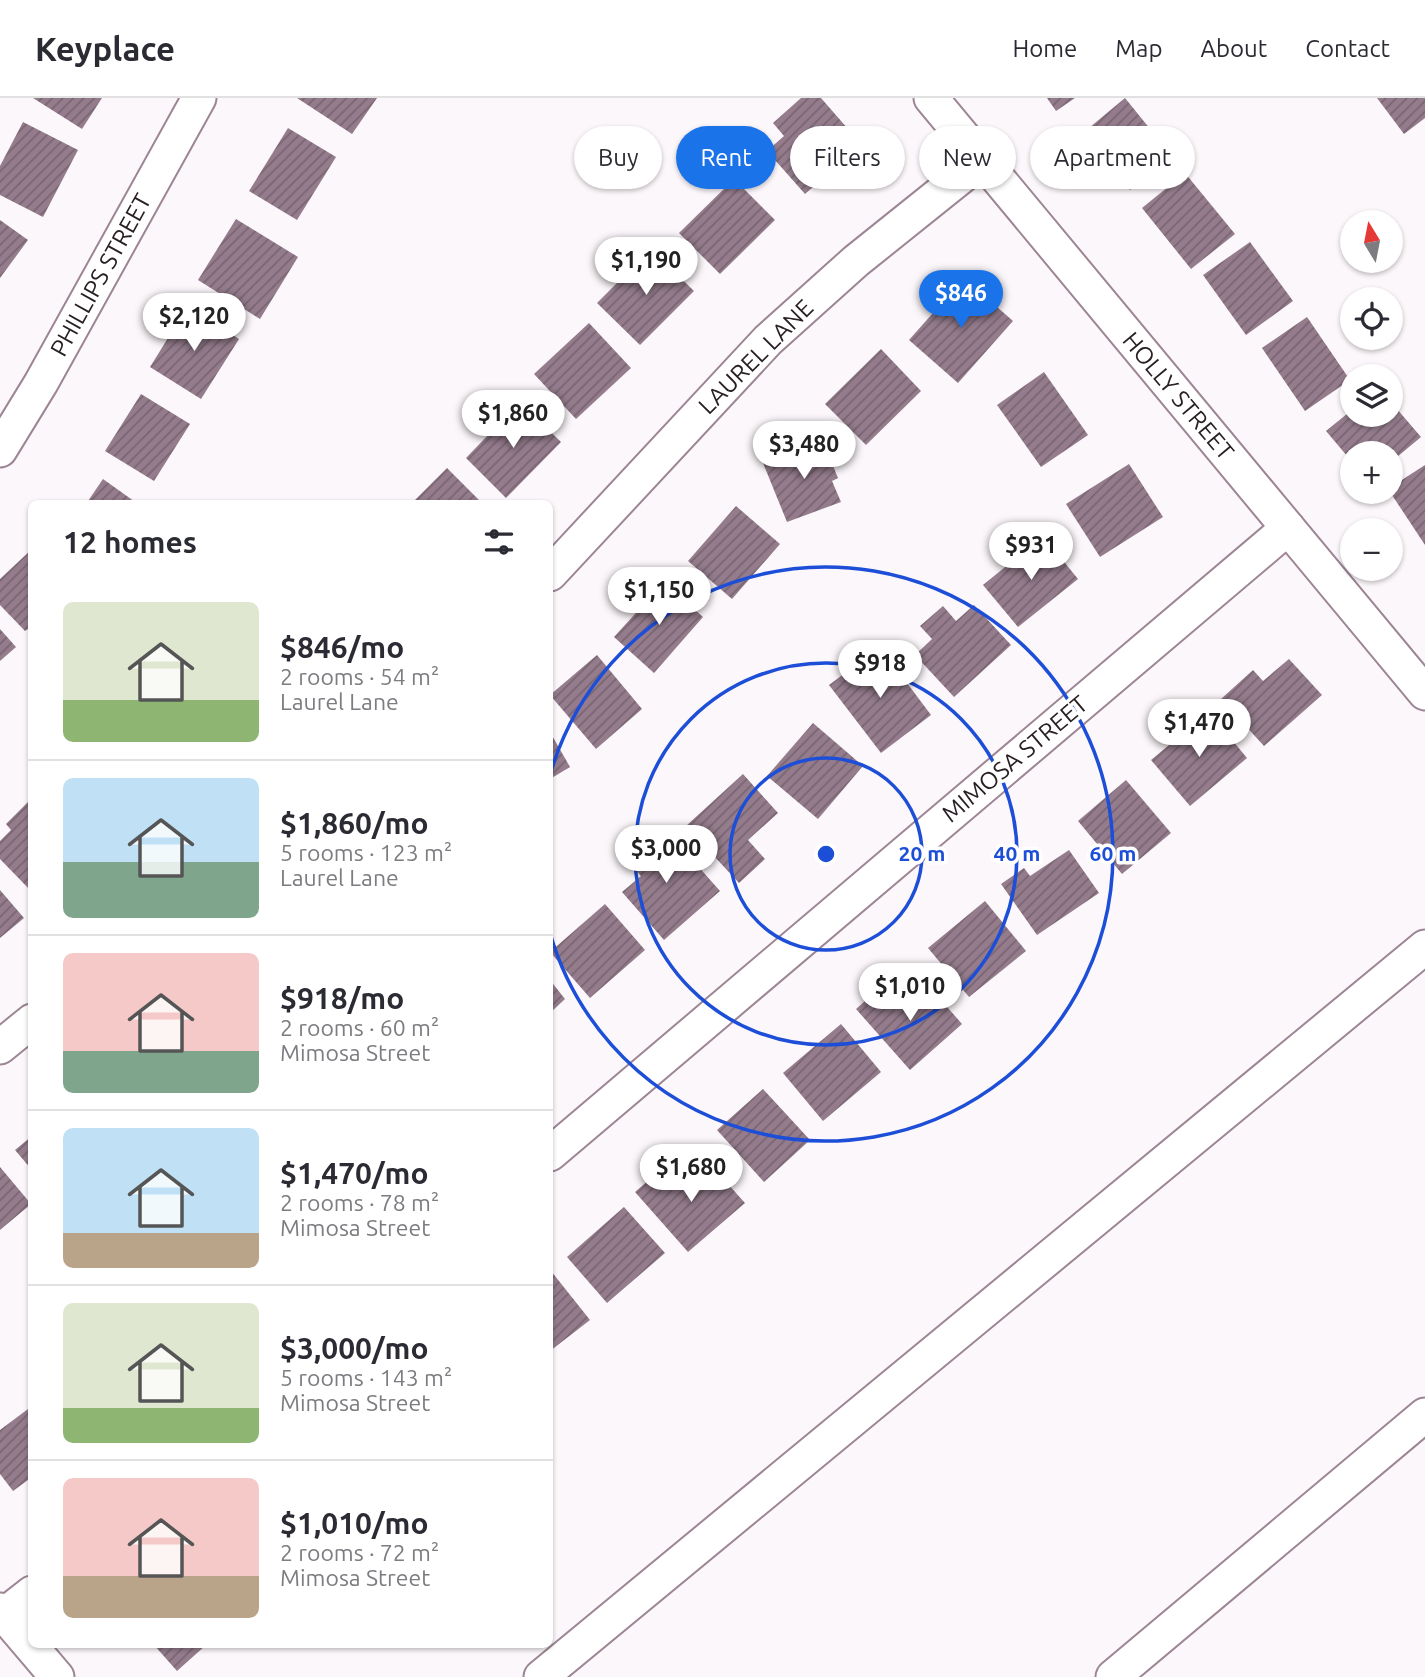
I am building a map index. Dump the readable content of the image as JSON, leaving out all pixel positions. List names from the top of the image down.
{
  "streets": {
    "street": [
      "PHILLIPS STREET",
      "LAUREL LANE",
      "HOLLY STREET",
      "MIMOSA STREET"
    ]
  },
  "crossings": [
    ["HOLLY STREET", "MIMOSA STREET"]
  ],
  "north": "top",
  "page": {
    "header": "Keyplace",
    "nav": [
      "Home",
      "Map",
      "About",
      "Contact"
    ],
    "chip": [
      "Buy",
      "Rent",
      "Filters",
      "New",
      "Apartment"
    ],
    "map_buttons": ["+", "−"],
    "price": [
      "$1,190",
      "$846",
      "$2,120",
      "$1,860",
      "$3,480",
      "$931",
      "$1,150",
      "$918",
      "$1,470",
      "$3,000",
      "$1,010",
      "$1,680"
    ],
    "heading": "12 homes",
    "list": [
      {
        "name": "$846/mo",
        "note": "2 rooms · 54 m² · Laurel Lane"
      },
      {
        "name": "$1,860/mo",
        "note": "5 rooms · 123 m² · Laurel Lane"
      },
      {
        "name": "$918/mo",
        "note": "2 rooms · 60 m² · Mimosa Street"
      },
      {
        "name": "$1,470/mo",
        "note": "2 rooms · 78 m² · Mimosa Street"
      },
      {
        "name": "$3,000/mo",
        "note": "5 rooms · 143 m² · Mimosa Street"
      },
      {
        "name": "$1,010/mo",
        "note": "2 rooms · 72 m² · Mimosa Street"
      }
    ]
  },
  "rings": ["20 m", "40 m", "60 m"]
}
